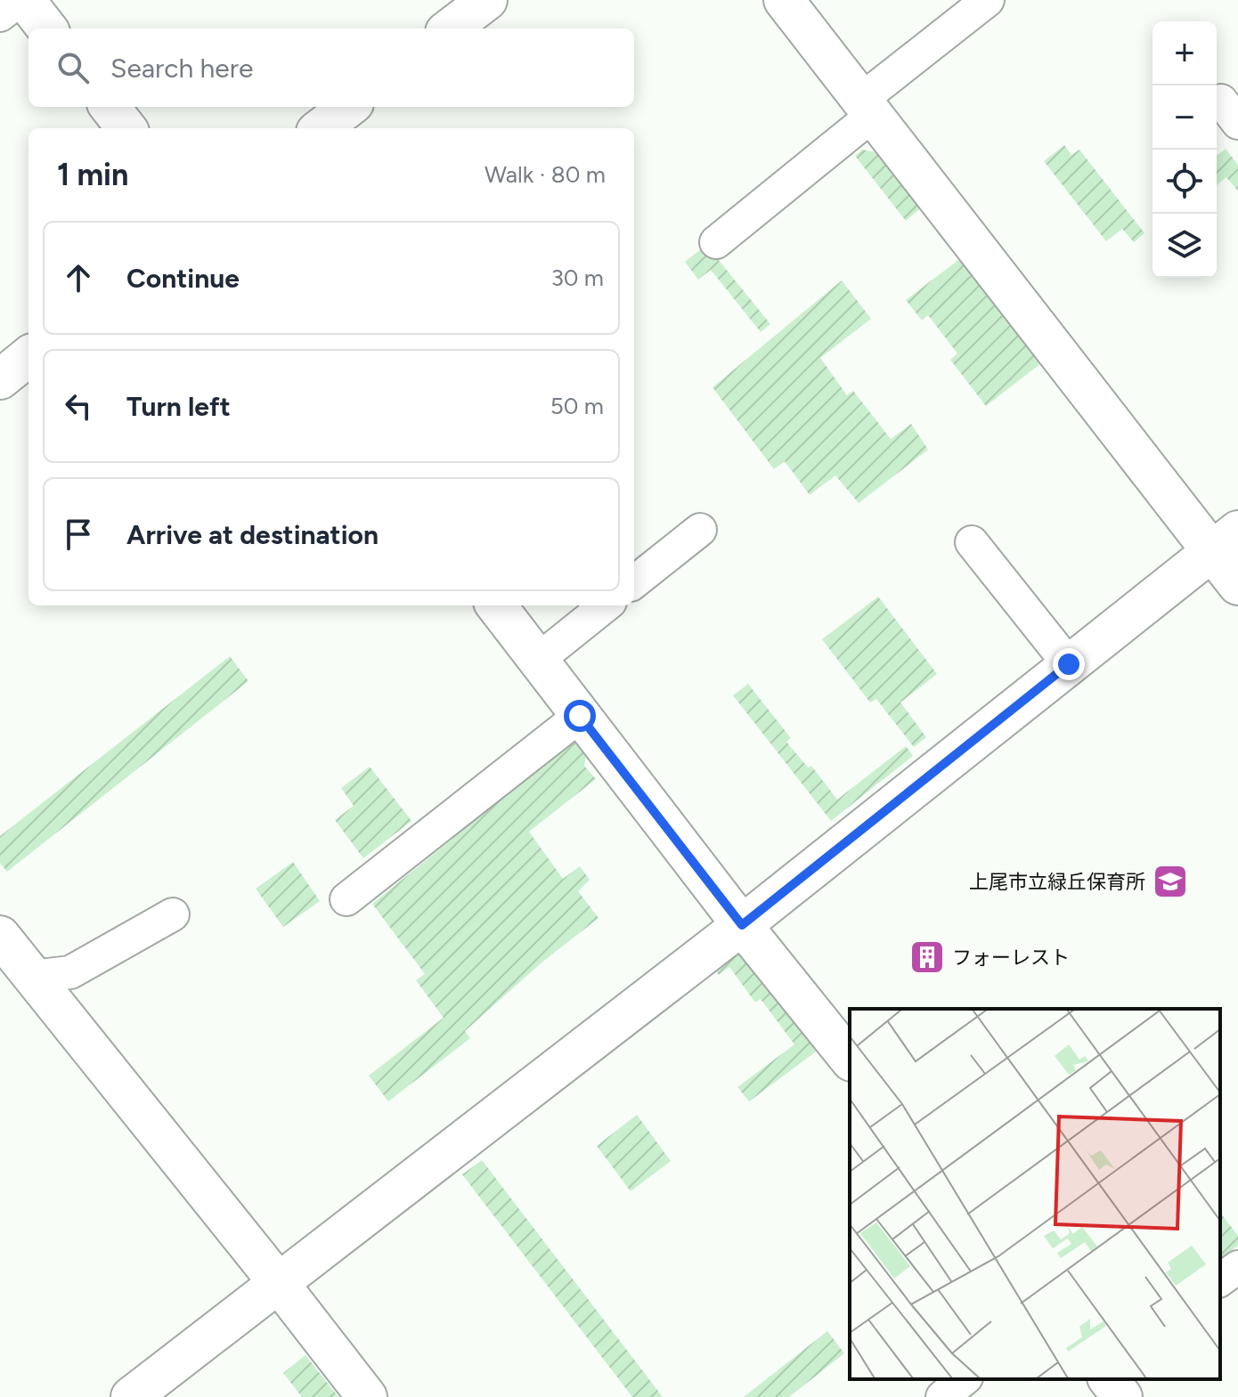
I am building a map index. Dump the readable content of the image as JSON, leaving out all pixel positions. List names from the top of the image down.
{
  "places": {
    "school or university": ["上尾市立緑丘保育所"],
    "building": ["フォーレスト"]
  },
  "page": {
    "map_buttons": ["+", "−"],
    "search": "Search here",
    "heading": ["1 min", "Walk · 80 m"],
    "list": [
      ["Continue", "30 m"],
      ["Turn left", "50 m"],
      "Arrive at destination"
    ]
  }
}
